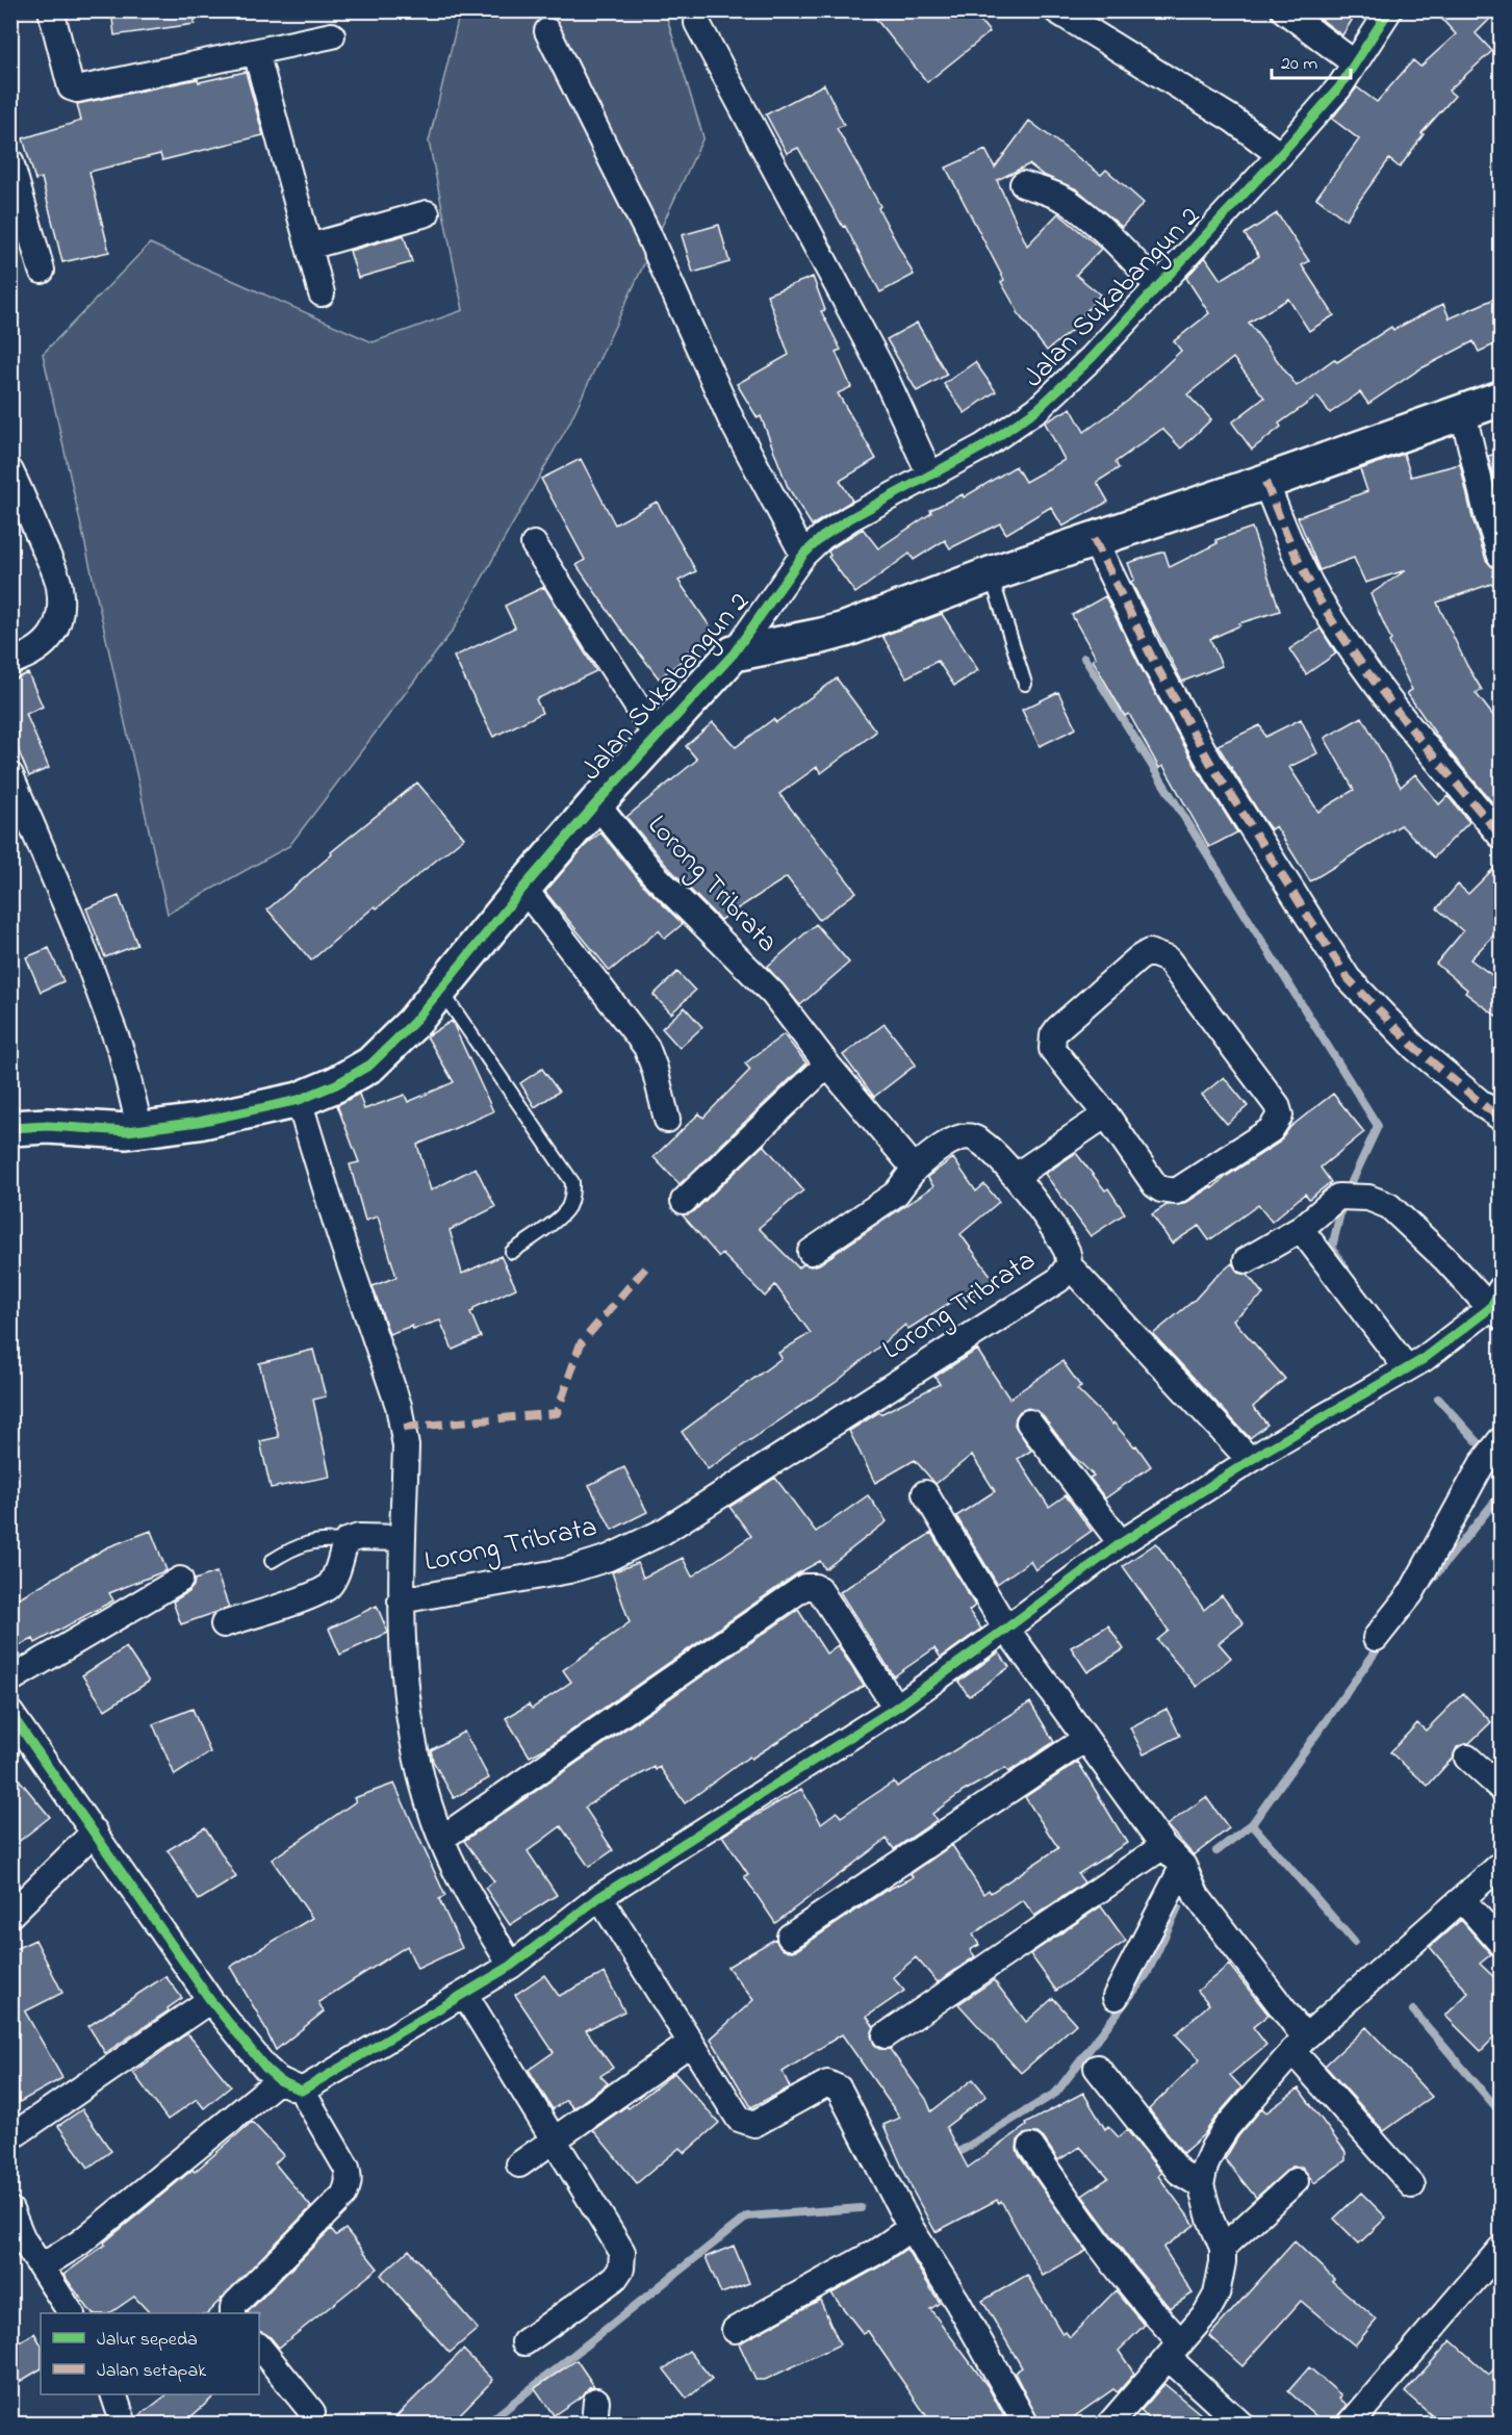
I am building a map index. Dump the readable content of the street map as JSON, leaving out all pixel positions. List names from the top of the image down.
{
  "streets": {
    "street": ["Jalan Sukabangun 2", "Lorong Tribrata"]
  },
  "crossings": [
    ["Jalan Sukabangun 2", "Lorong Tribrata"]
  ],
  "legend": ["Jalur sepeda", "Jalan setapak"],
  "scale_bar": "20 m"
}
